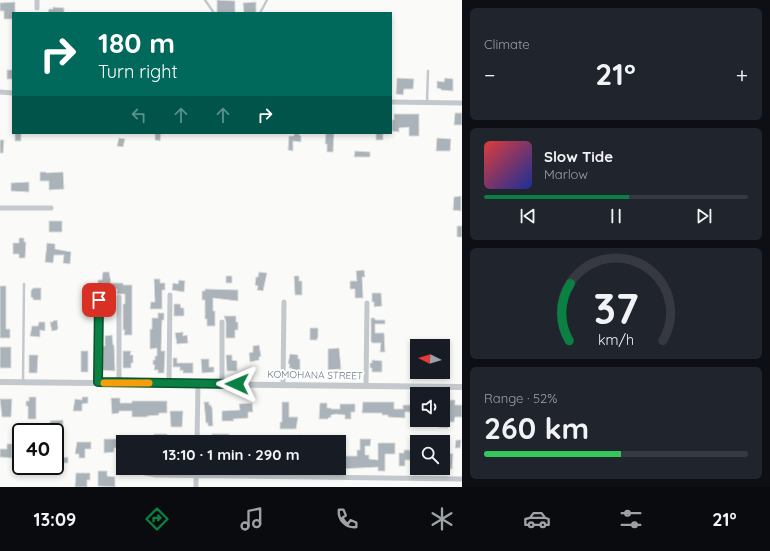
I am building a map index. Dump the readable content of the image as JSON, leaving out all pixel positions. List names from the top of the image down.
{
  "streets": {
    "street": ["KOMOHANA STREET"]
  },
  "north": "left",
  "page": {
    "tile": [
      "Climate",
      ["Range · 52%", "260 km"]
    ],
    "turn": ["180 m", "Turn right"],
    "heat": ["−", "21°", "+"],
    "song": ["Slow Tide", "Marlow"],
    "limit": "40",
    "trip": "13:10 · 1 min · 290 m",
    "tabs": ["13:09", "21°"],
    "gauge": ["37", "km/h"]
  }
}
